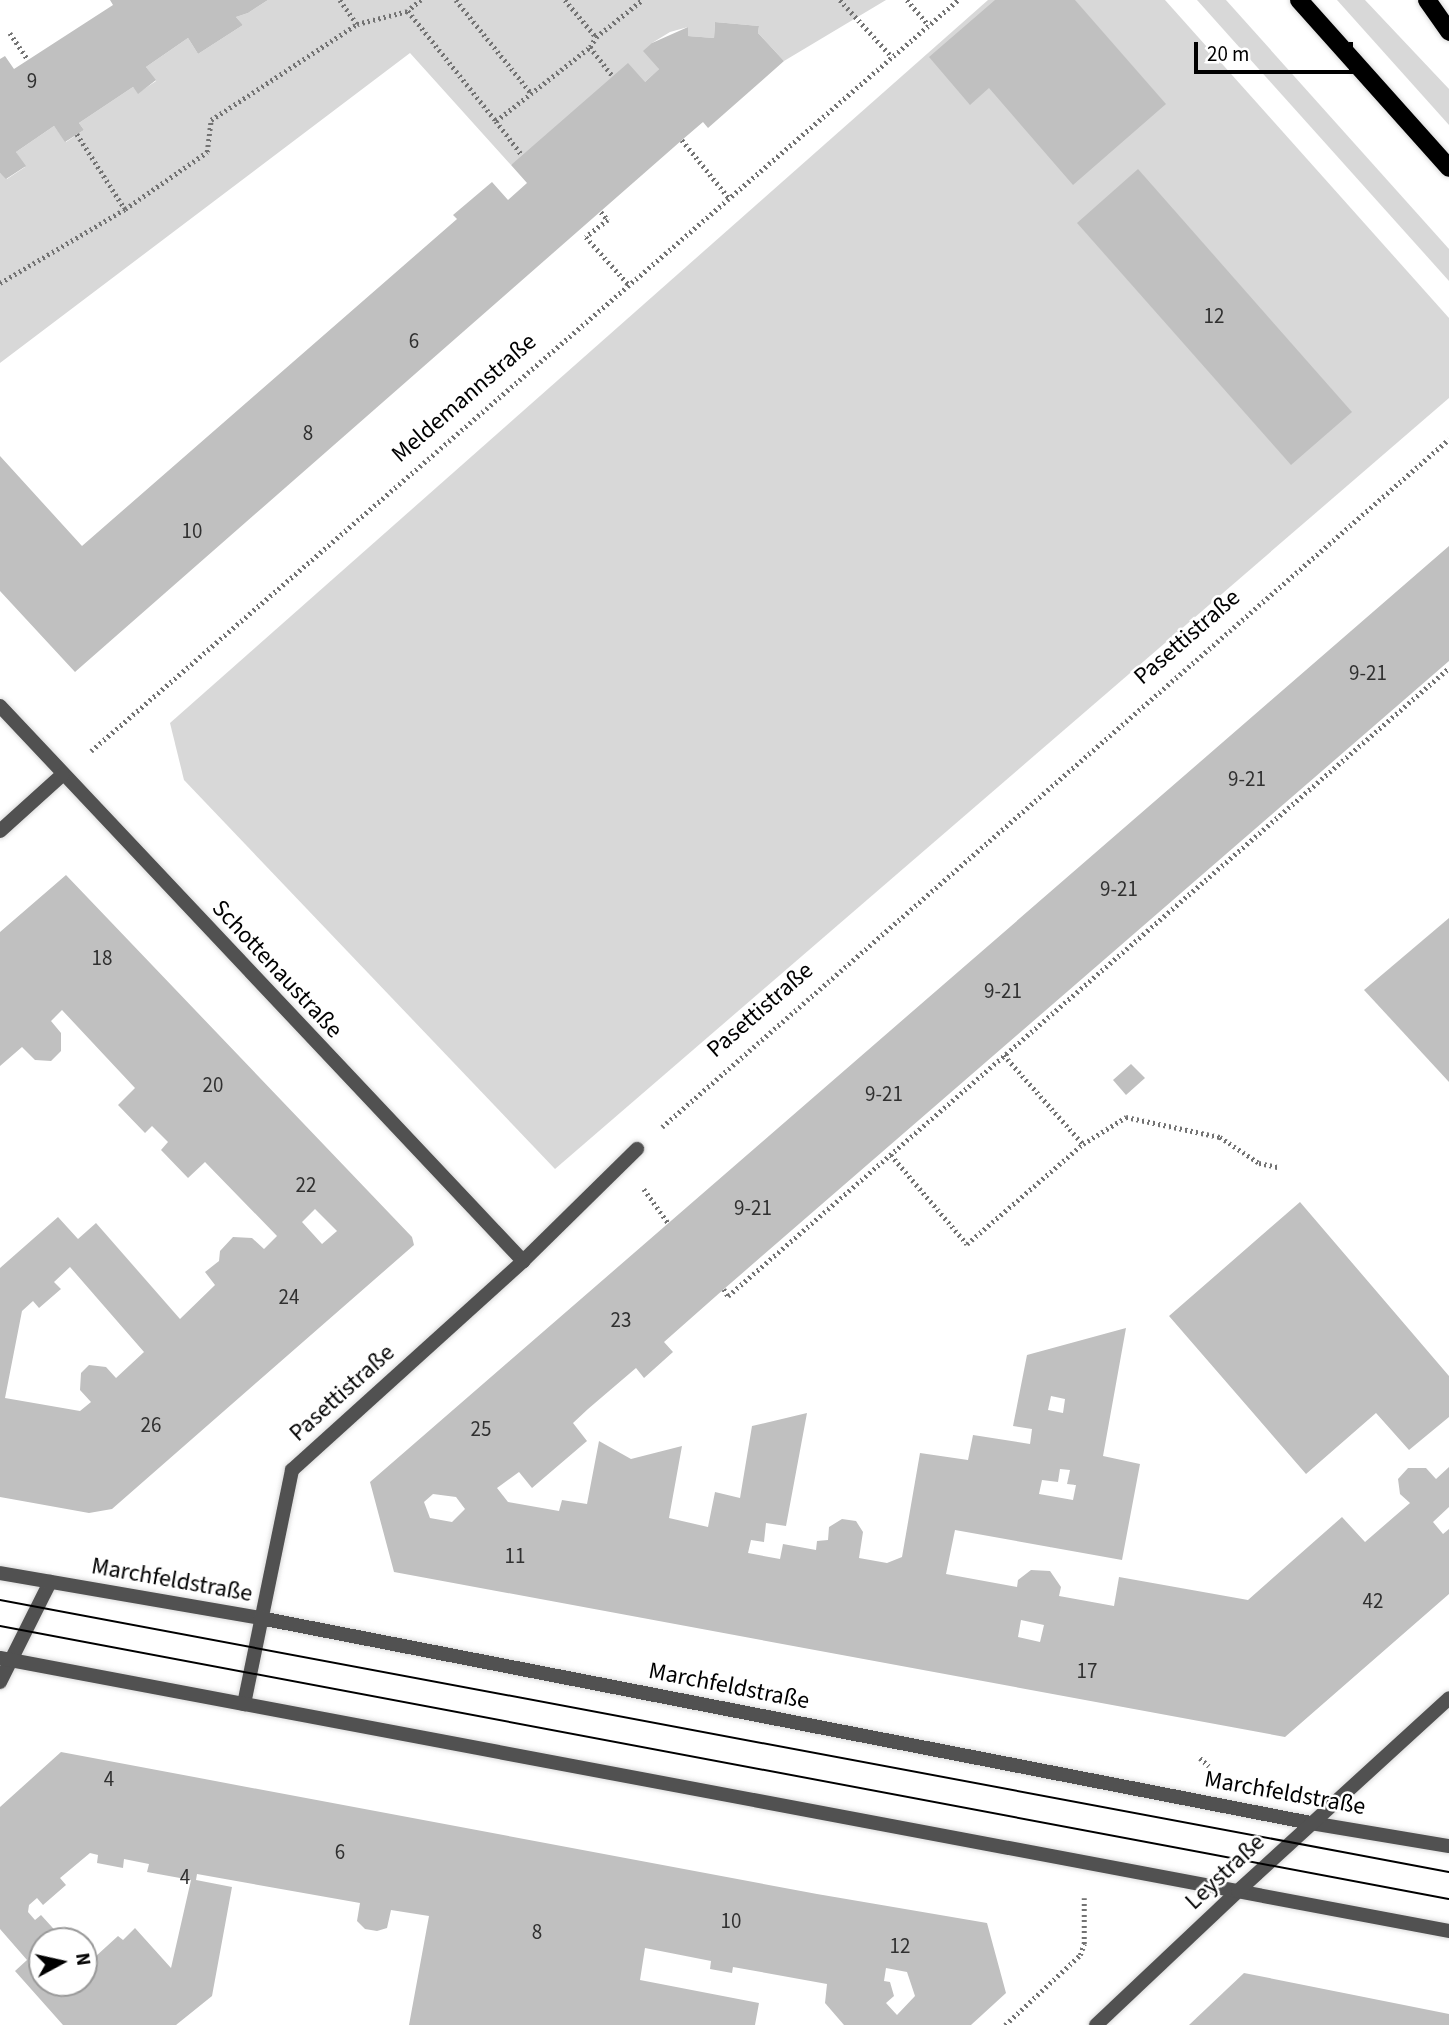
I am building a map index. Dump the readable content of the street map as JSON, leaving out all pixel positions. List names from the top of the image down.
{
  "streets": {
    "street": [
      "Pasettistraße",
      "Schottenaustraße",
      "Marchfeldstraße",
      "Leystraße"
    ],
    "path": ["Meldemannstraße"]
  },
  "crossings": [
    ["Meldemannstraße", "Schottenaustraße"],
    ["Pasettistraße", "Schottenaustraße"],
    ["Pasettistraße", "Marchfeldstraße"],
    ["Marchfeldstraße", "Leystraße"]
  ],
  "house_numbers": [
    "9",
    "12",
    "6",
    "8",
    "10",
    "9-21",
    "9-21",
    "9-21",
    "18",
    "9-21",
    "20",
    "9-21",
    "22",
    "9-21",
    "24",
    "23",
    "26",
    "25",
    "11",
    "42",
    "17",
    "4",
    "6",
    "4",
    "10",
    "8",
    "12"
  ],
  "scale_bar": "20 m",
  "north": "right"
}
